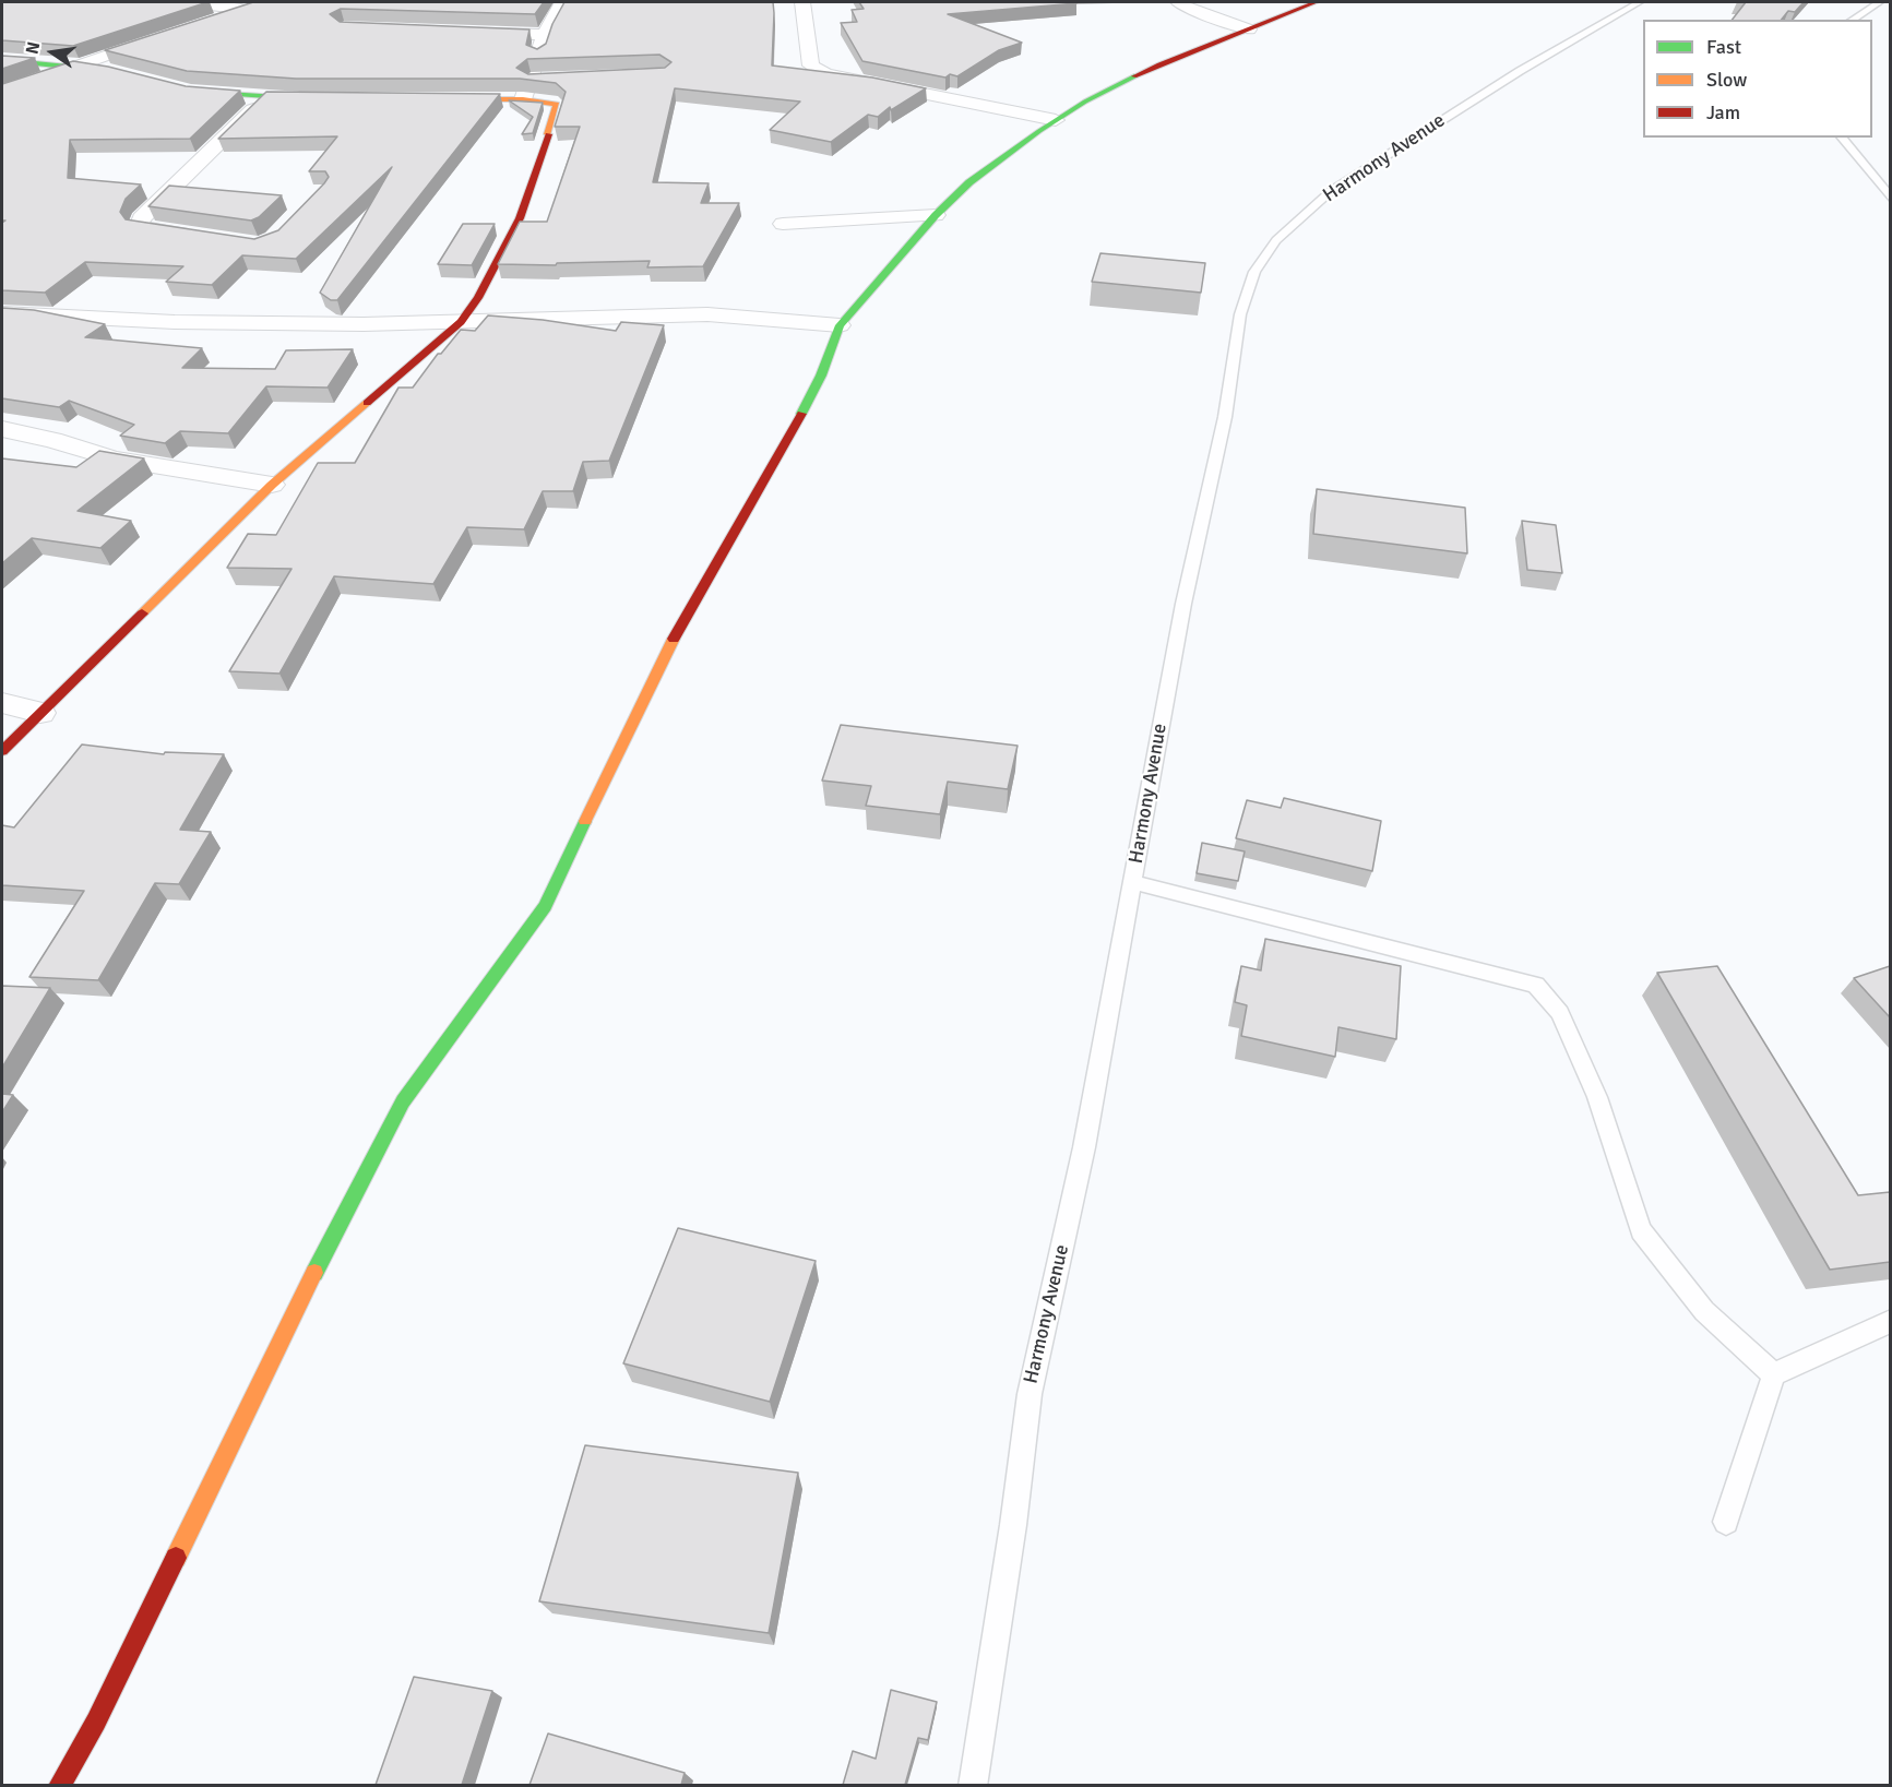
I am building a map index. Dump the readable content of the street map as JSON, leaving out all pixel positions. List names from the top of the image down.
{
  "streets": {
    "lane": ["Harmony Avenue"]
  },
  "legend": ["Fast", "Slow", "Jam"],
  "north": "left"
}
